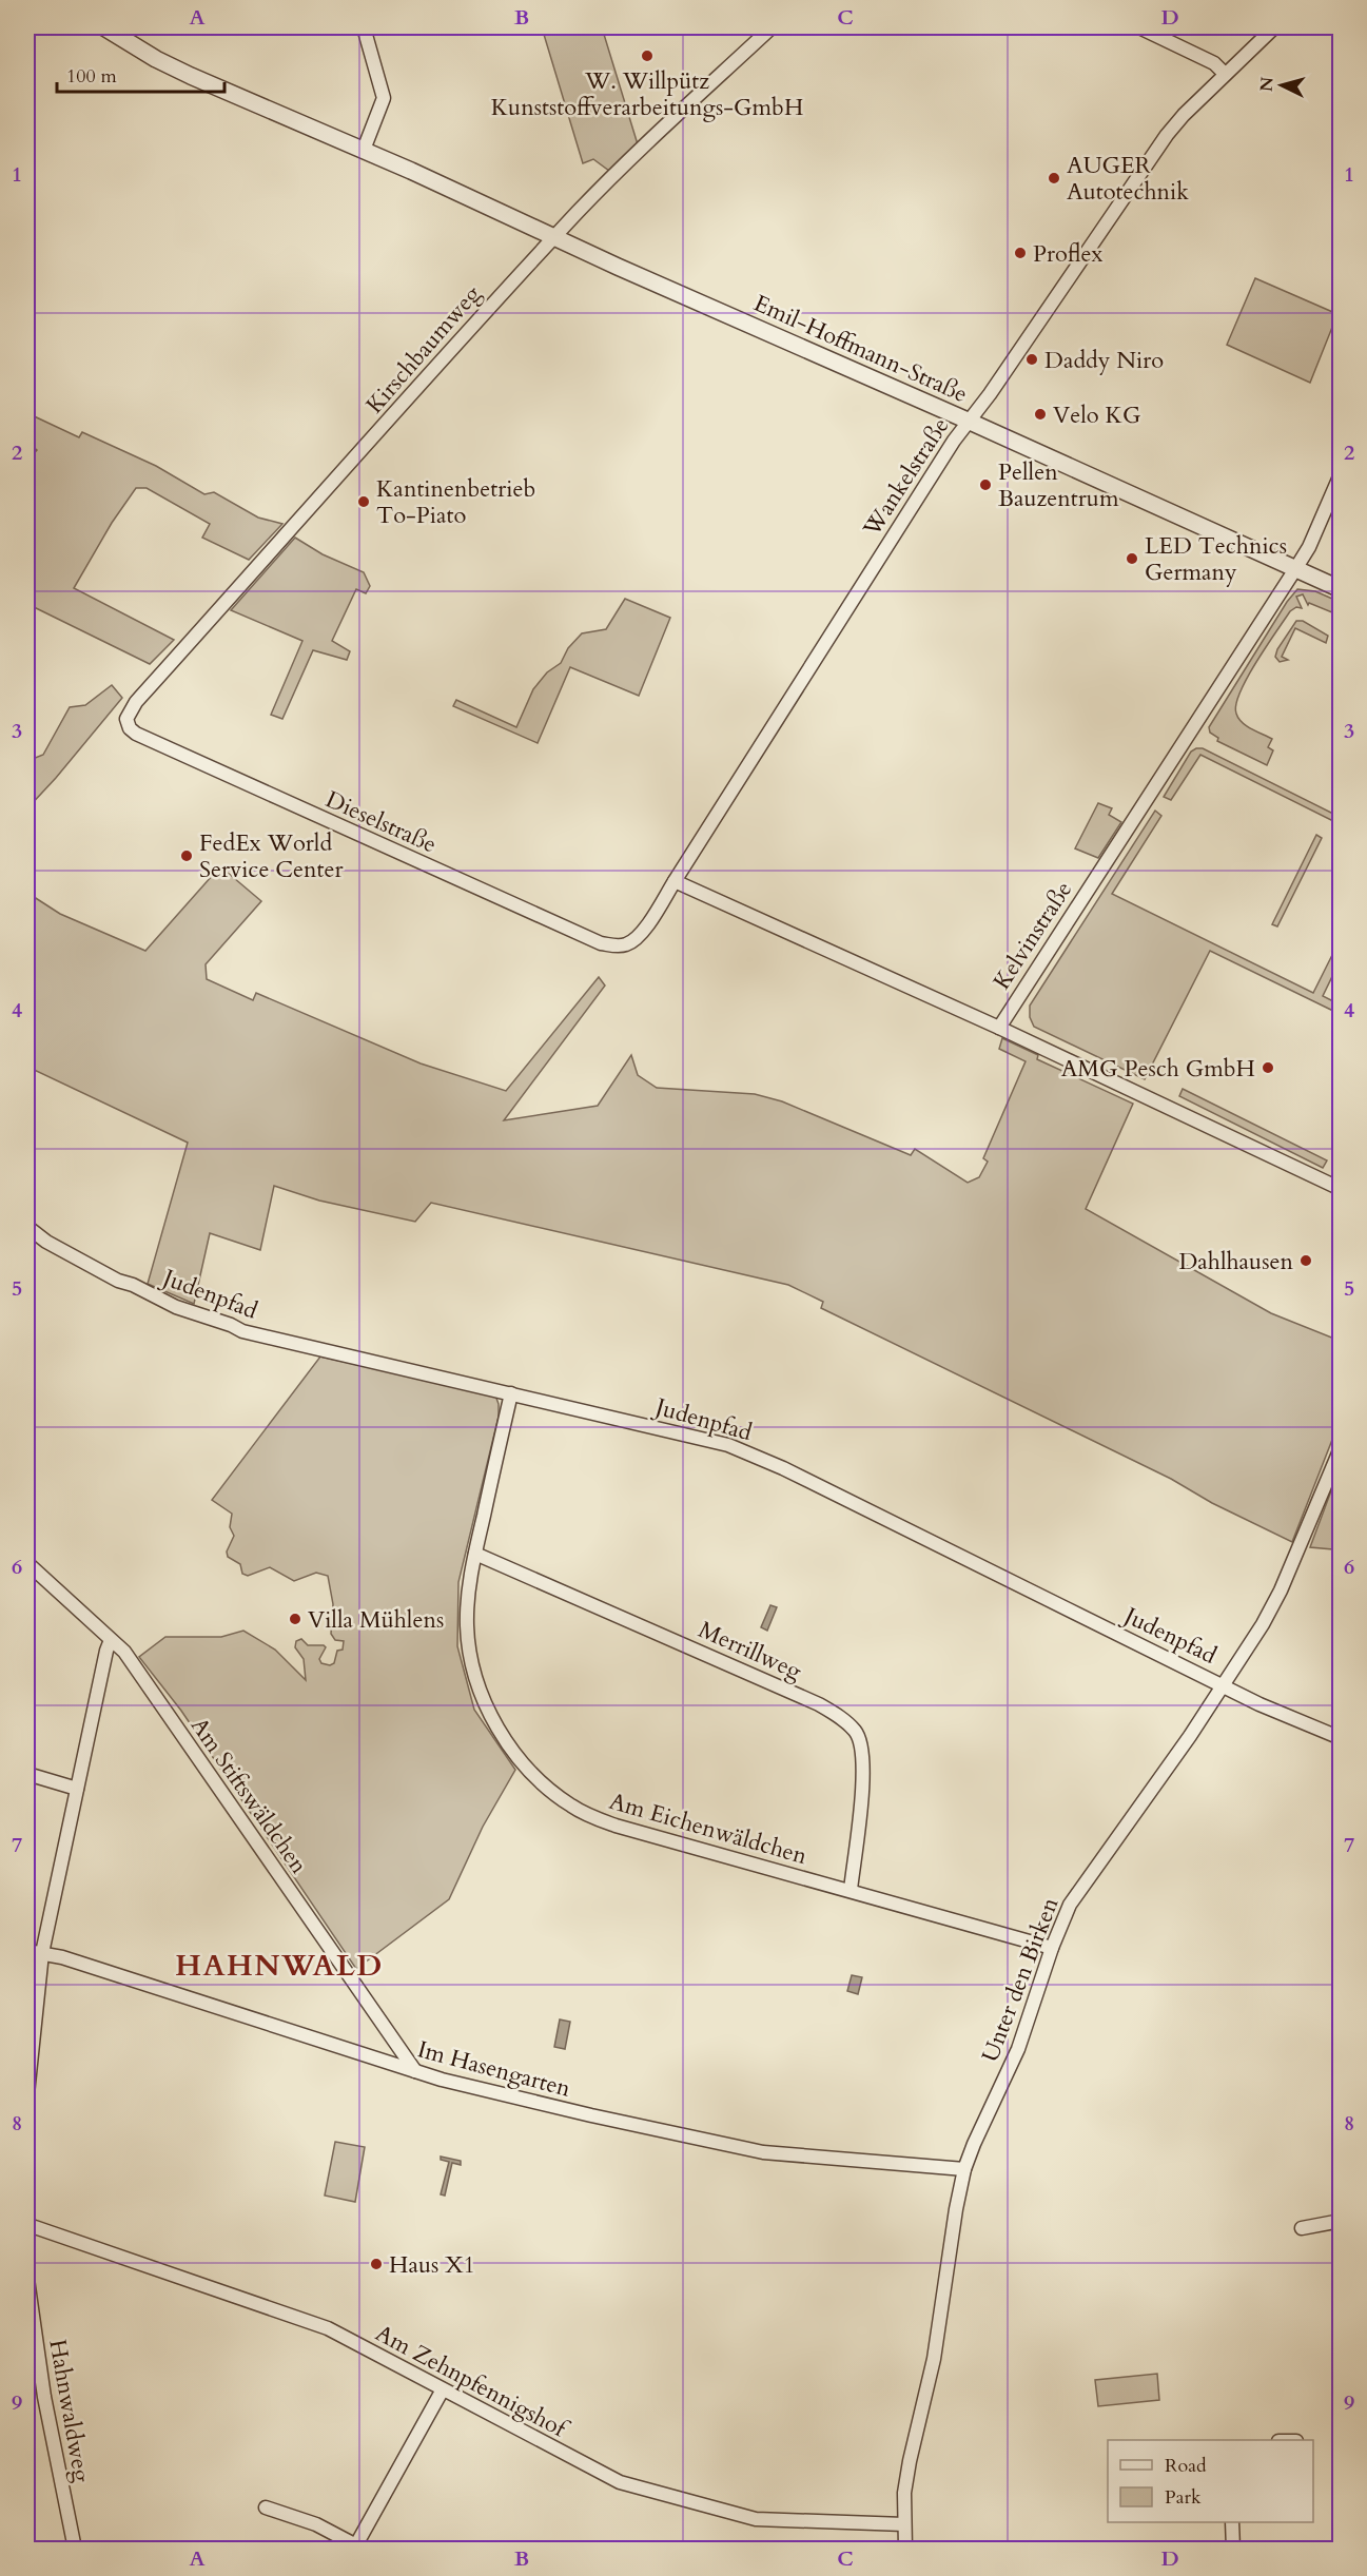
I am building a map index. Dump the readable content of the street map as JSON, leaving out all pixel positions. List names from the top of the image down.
{
  "streets": {
    "street": [
      "Emil-Hoffmann-Straße",
      "Kirschbaumweg",
      "Wankelstraße",
      "Dieselstraße",
      "Kelvinstraße",
      "Judenpfad",
      "Merrillweg",
      "Am Stiftswäldchen",
      "Am Eichenwäldchen",
      "Unter den Birken",
      "Im Hasengarten",
      "Am Zehnpfennigshof",
      "Hahnwaldweg"
    ]
  },
  "crossings": [
    ["Emil-Hoffmann-Straße", "Kirschbaumweg"],
    ["Emil-Hoffmann-Straße", "Wankelstraße"],
    ["Emil-Hoffmann-Straße", "Kelvinstraße"],
    ["Kirschbaumweg", "Dieselstraße"],
    ["Wankelstraße", "Dieselstraße"],
    ["Wankelstraße", "Kelvinstraße"],
    ["Judenpfad", "Am Eichenwäldchen"],
    ["Judenpfad", "Unter den Birken"],
    ["Merrillweg", "Am Eichenwäldchen"],
    ["Am Stiftswäldchen", "Im Hasengarten"],
    ["Am Eichenwäldchen", "Unter den Birken"],
    ["Unter den Birken", "Im Hasengarten"],
    ["Unter den Birken", "Am Zehnpfennigshof"]
  ],
  "districts": ["HAHNWALD"],
  "places": [
    "W. Willpütz Kunststoffverarbeitungs-GmbH",
    "AUGER Autotechnik",
    "Proflex",
    "Daddy Niro",
    "Velo KG",
    "Pellen Bauzentrum",
    "Kantinenbetrieb To-Piato",
    "LED Technics Germany",
    "FedEx World Service Center",
    "AMG Pesch GmbH",
    "Dahlhausen",
    "Villa Mühlens",
    "Haus X1"
  ],
  "legend": ["Road", "Park"],
  "scale_bar": "100 m",
  "north": "left",
  "grid": {
    "columns": [
      "A",
      "B",
      "C",
      "D"
    ],
    "rows": [
      "1",
      "2",
      "3",
      "4",
      "5",
      "6",
      "7",
      "8",
      "9"
    ]
  }
}
